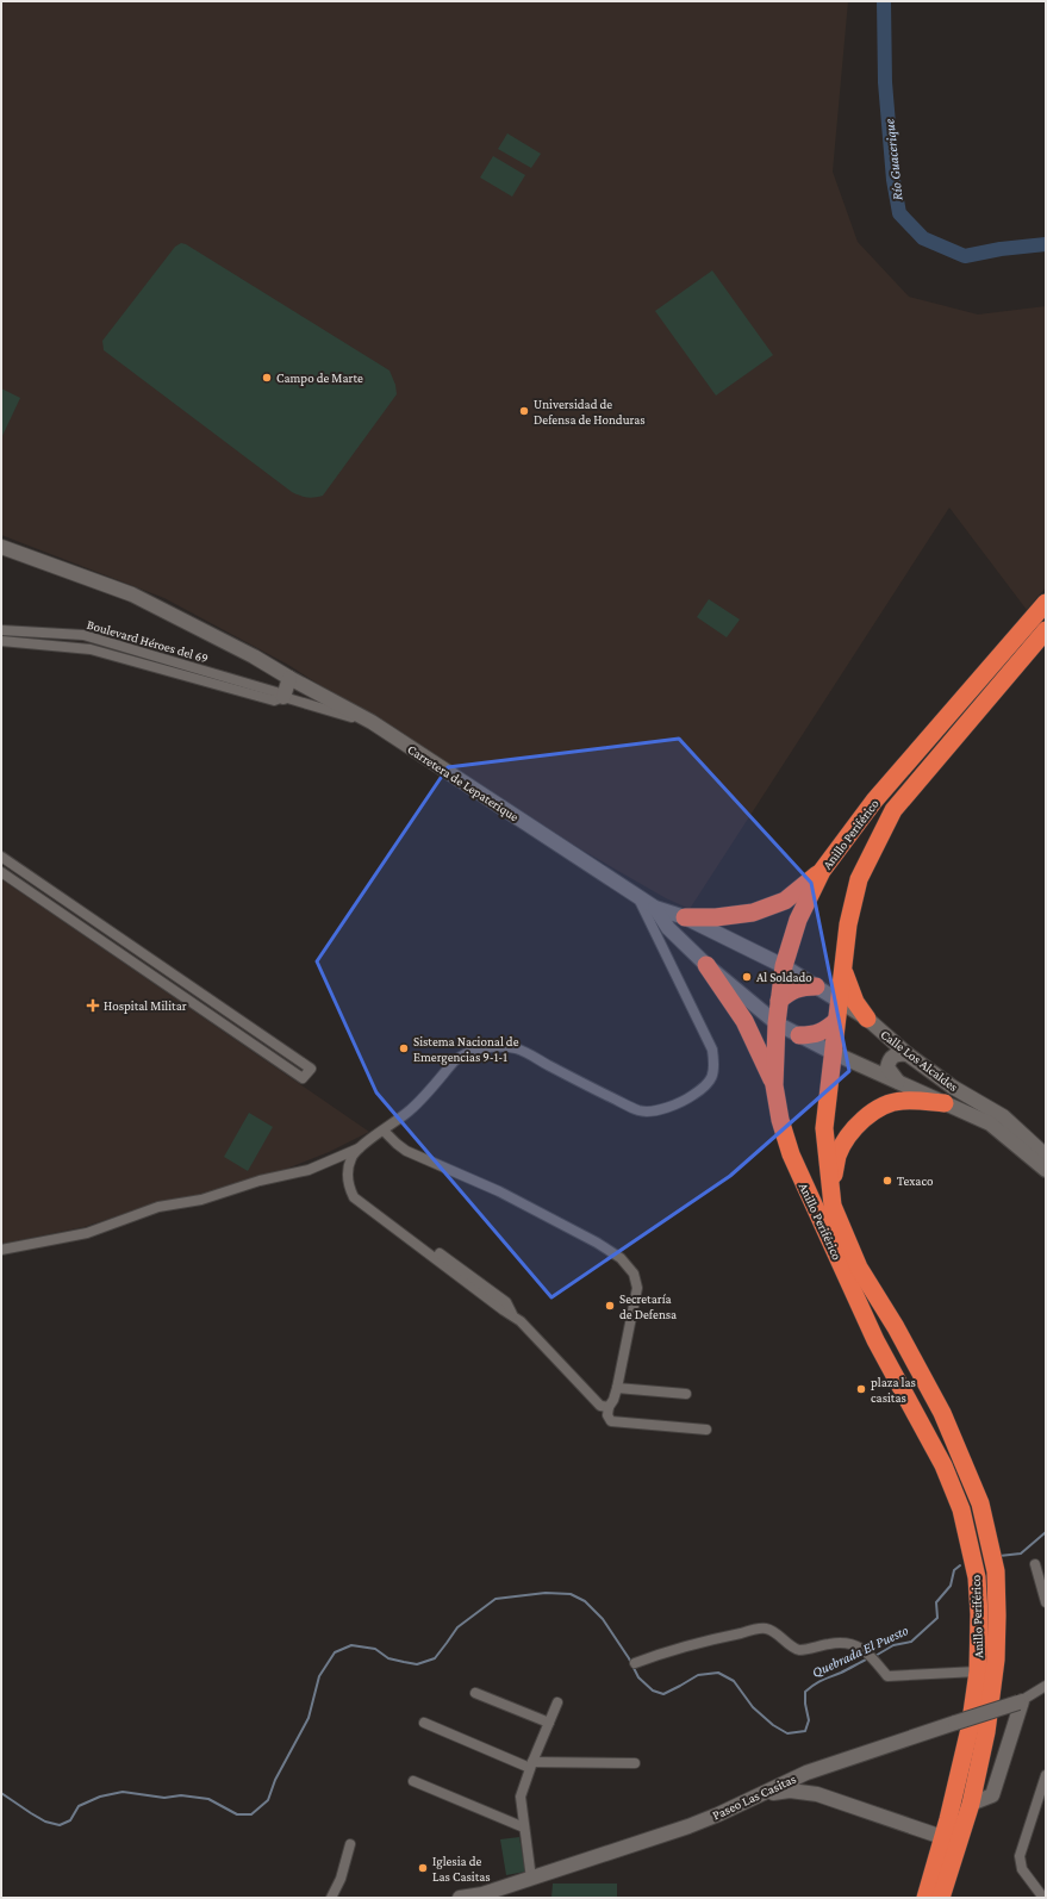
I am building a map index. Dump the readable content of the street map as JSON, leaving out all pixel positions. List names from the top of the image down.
{
  "streets": {
    "highway": ["Anillo Periférico"],
    "main road": ["Carretera de Lepaterique", "Calle Los Alcaldes", "Paseo Las Casitas"],
    "street": ["Boulevard Héroes del 69"]
  },
  "crossings": [
    ["Boulevard Héroes del 69", "Carretera de Lepaterique"],
    ["Carretera de Lepaterique", "Anillo Periférico"],
    ["Carretera de Lepaterique", "Calle Los Alcaldes"],
    ["Anillo Periférico", "Calle Los Alcaldes"]
  ],
  "water": ["Río Guacerique", "Quebrada El Puesto"],
  "places": {
    "other": [
      "Campo de Marte",
      "Universidad de Defensa de Honduras",
      "Al Soldado",
      "Sistema Nacional de Emergencias 9-1-1",
      "Texaco",
      "Secretaría de Defensa",
      "plaza las casitas",
      "Iglesia de Las Casitas"
    ],
    "health": ["Hospital Militar"]
  }
}
